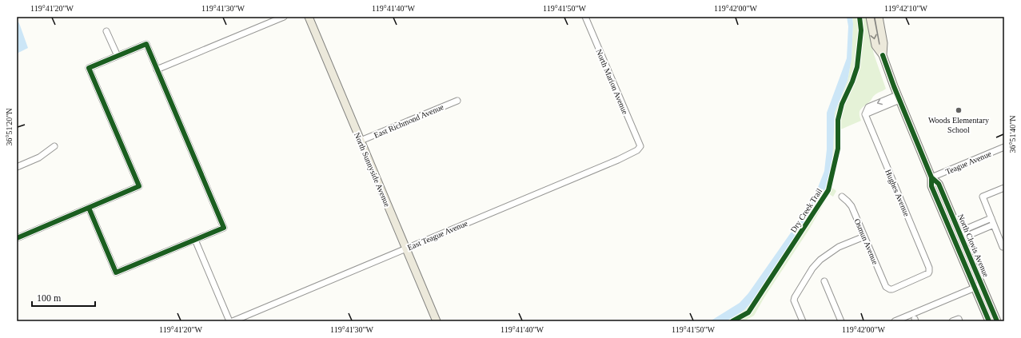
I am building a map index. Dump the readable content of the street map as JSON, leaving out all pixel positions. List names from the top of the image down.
{
  "streets": {
    "main road": ["North Sunnyside Avenue", "North Clovis Avenue"],
    "street": [
      "North Marion Avenue",
      "East Richmond Avenue",
      "Teague Avenue",
      "Hughes Avenue",
      "East Teague Avenue",
      "Osmun Avenue"
    ],
    "cycle path": ["Dry Creek Trail"]
  },
  "crossings": [
    ["North Marion Avenue", "East Teague Avenue"],
    ["East Richmond Avenue", "North Sunnyside Avenue"],
    ["Teague Avenue", "North Clovis Avenue"],
    ["North Sunnyside Avenue", "East Teague Avenue"],
    ["Hughes Avenue", "Osmun Avenue"],
    ["Hughes Avenue", "North Clovis Avenue"]
  ],
  "places": ["Woods Elementary School"],
  "scale_bar": "100 m",
  "coordinates": [
    "119°41'20\"W",
    "119°41'30\"W",
    "119°41'40\"W",
    "119°41'50\"W",
    "119°42'00\"W",
    "119°42'10\"W",
    "36°51'20\"N",
    "36°51'40\"N"
  ]
}
